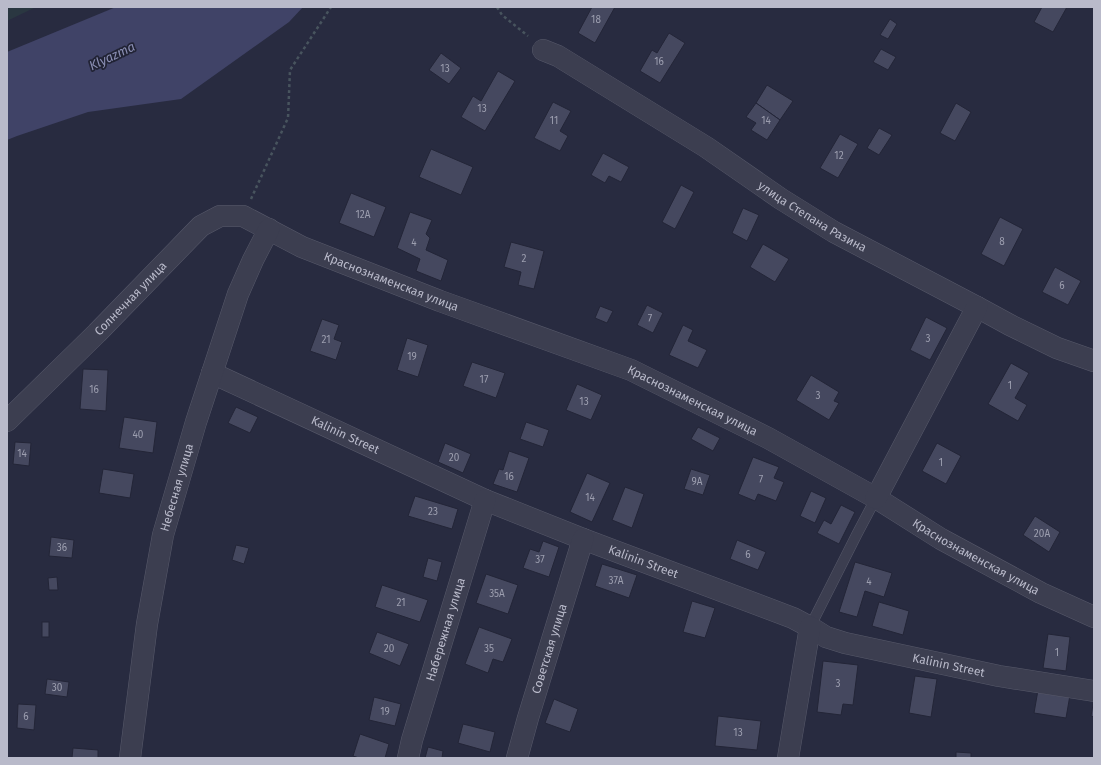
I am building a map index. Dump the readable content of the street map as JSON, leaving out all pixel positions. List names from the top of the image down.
{
  "streets": {
    "street": [
      "улица Степана Разина",
      "Краснознаменская улица",
      "Солнечная улица",
      "Kalinin Street",
      "Небесная улица",
      "Набережная улица",
      "Советская улица"
    ]
  },
  "crossings": [
    ["Краснознаменская улица", "Солнечная улица"],
    ["Краснознаменская улица", "Небесная улица"],
    ["Солнечная улица", "Небесная улица"],
    ["Kalinin Street", "Небесная улица"],
    ["Kalinin Street", "Набережная улица"],
    ["Kalinin Street", "Советская улица"]
  ],
  "water": ["Klyazma"],
  "house_numbers": [
    "18",
    "16",
    "13",
    "13",
    "11",
    "14",
    "12",
    "12А",
    "8",
    "4",
    "2",
    "6",
    "7",
    "3",
    "21",
    "19",
    "17",
    "1",
    "16",
    "3",
    "13",
    "40",
    "14",
    "20",
    "1",
    "16",
    "7",
    "9А",
    "14",
    "23",
    "20А",
    "36",
    "6",
    "37",
    "37А",
    "4",
    "35А",
    "21",
    "20",
    "35",
    "1",
    "3",
    "30",
    "19",
    "6",
    "13"
  ]
}
